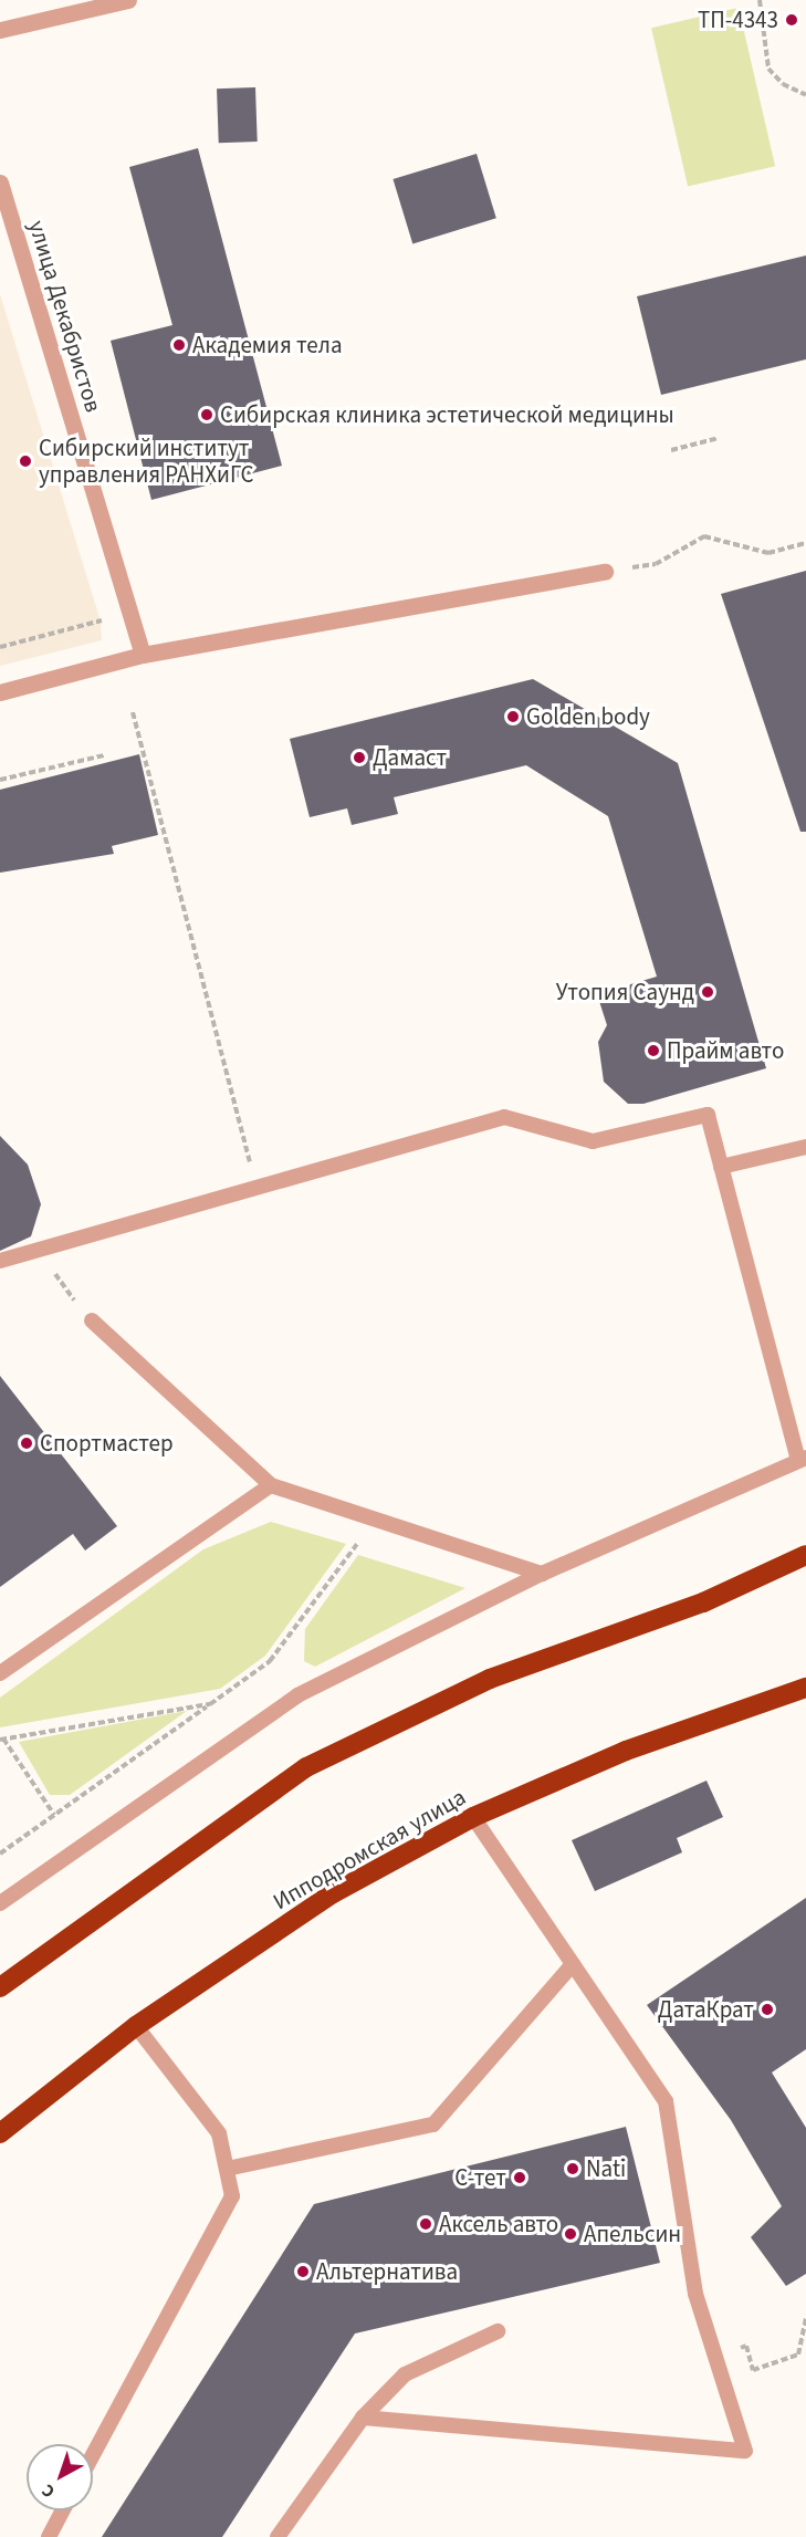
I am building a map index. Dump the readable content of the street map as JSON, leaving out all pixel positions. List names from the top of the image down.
{
  "streets": {
    "highway": ["Ипподромская улица"],
    "street": ["улица Декабристов"]
  },
  "places": [
    "ТП-4343",
    "Академия тела",
    "Сибирская клиника эстетической медицины",
    "Сибирский институт управления РАНХиГС",
    "Golden body",
    "Дамаст",
    "Утопия Саунд",
    "Прайм авто",
    "Спортмастер",
    "ДатаКрат",
    "Nati",
    "С-тет",
    "Аксель авто",
    "Апельсин",
    "Альтернатива"
  ],
  "north": "bottom left"
}
